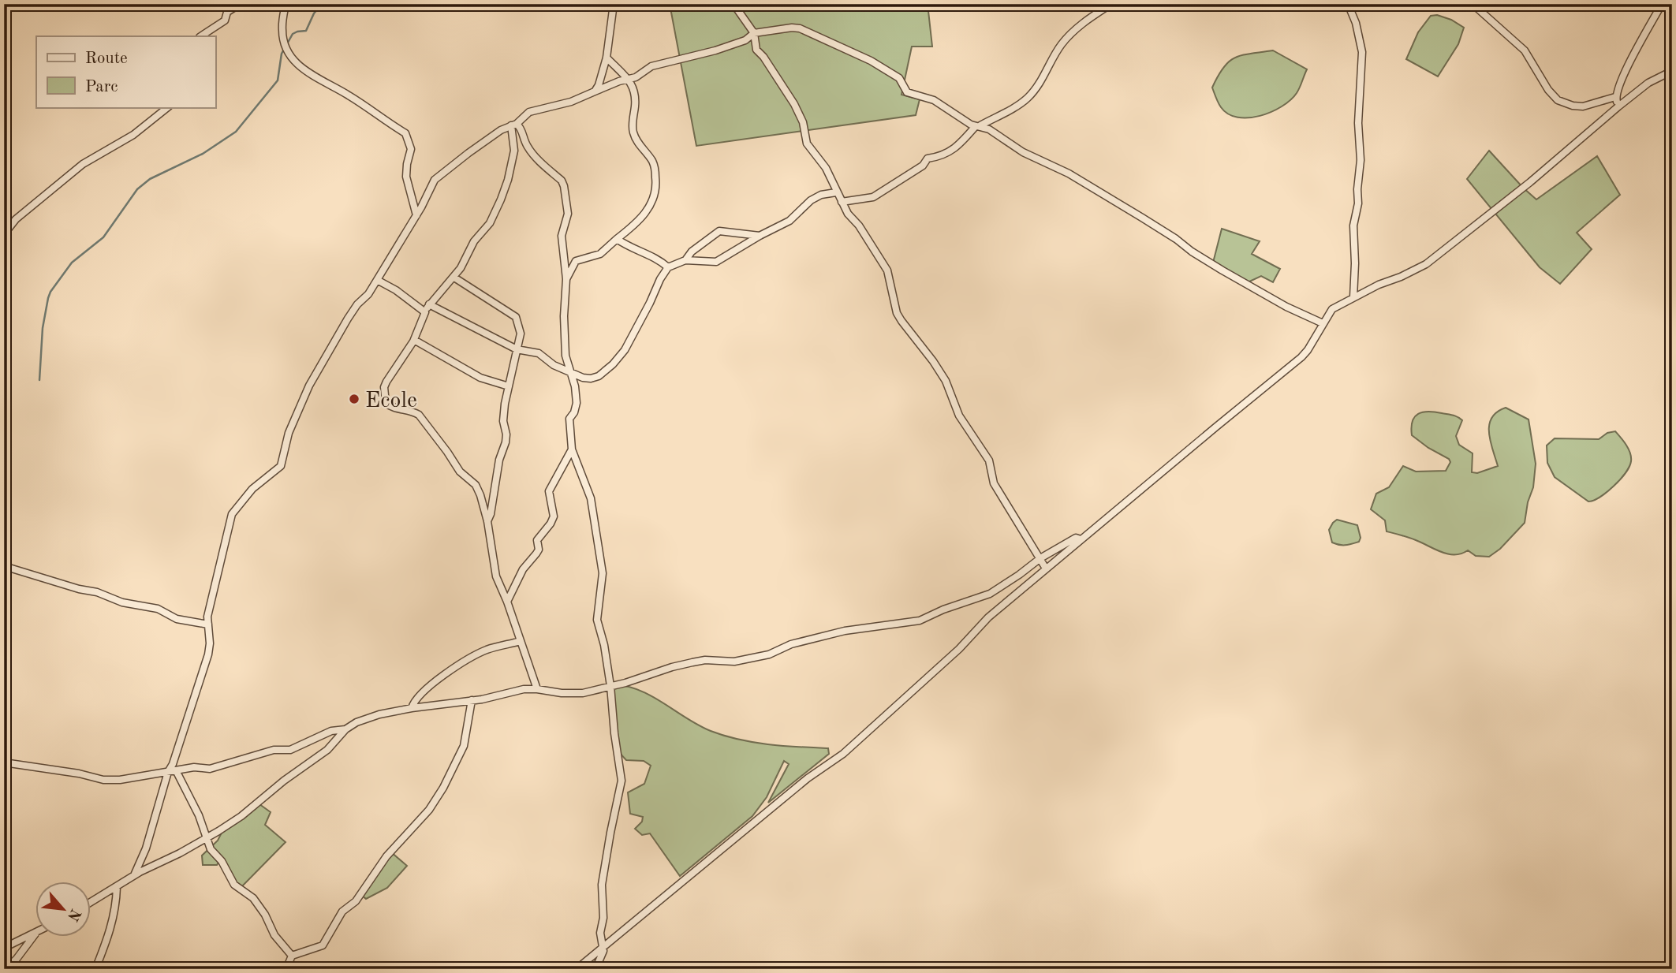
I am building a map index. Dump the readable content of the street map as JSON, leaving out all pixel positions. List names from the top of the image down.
{
  "places": ["Ecole"],
  "legend": ["Route", "Parc"],
  "north": "bottom right"
}
